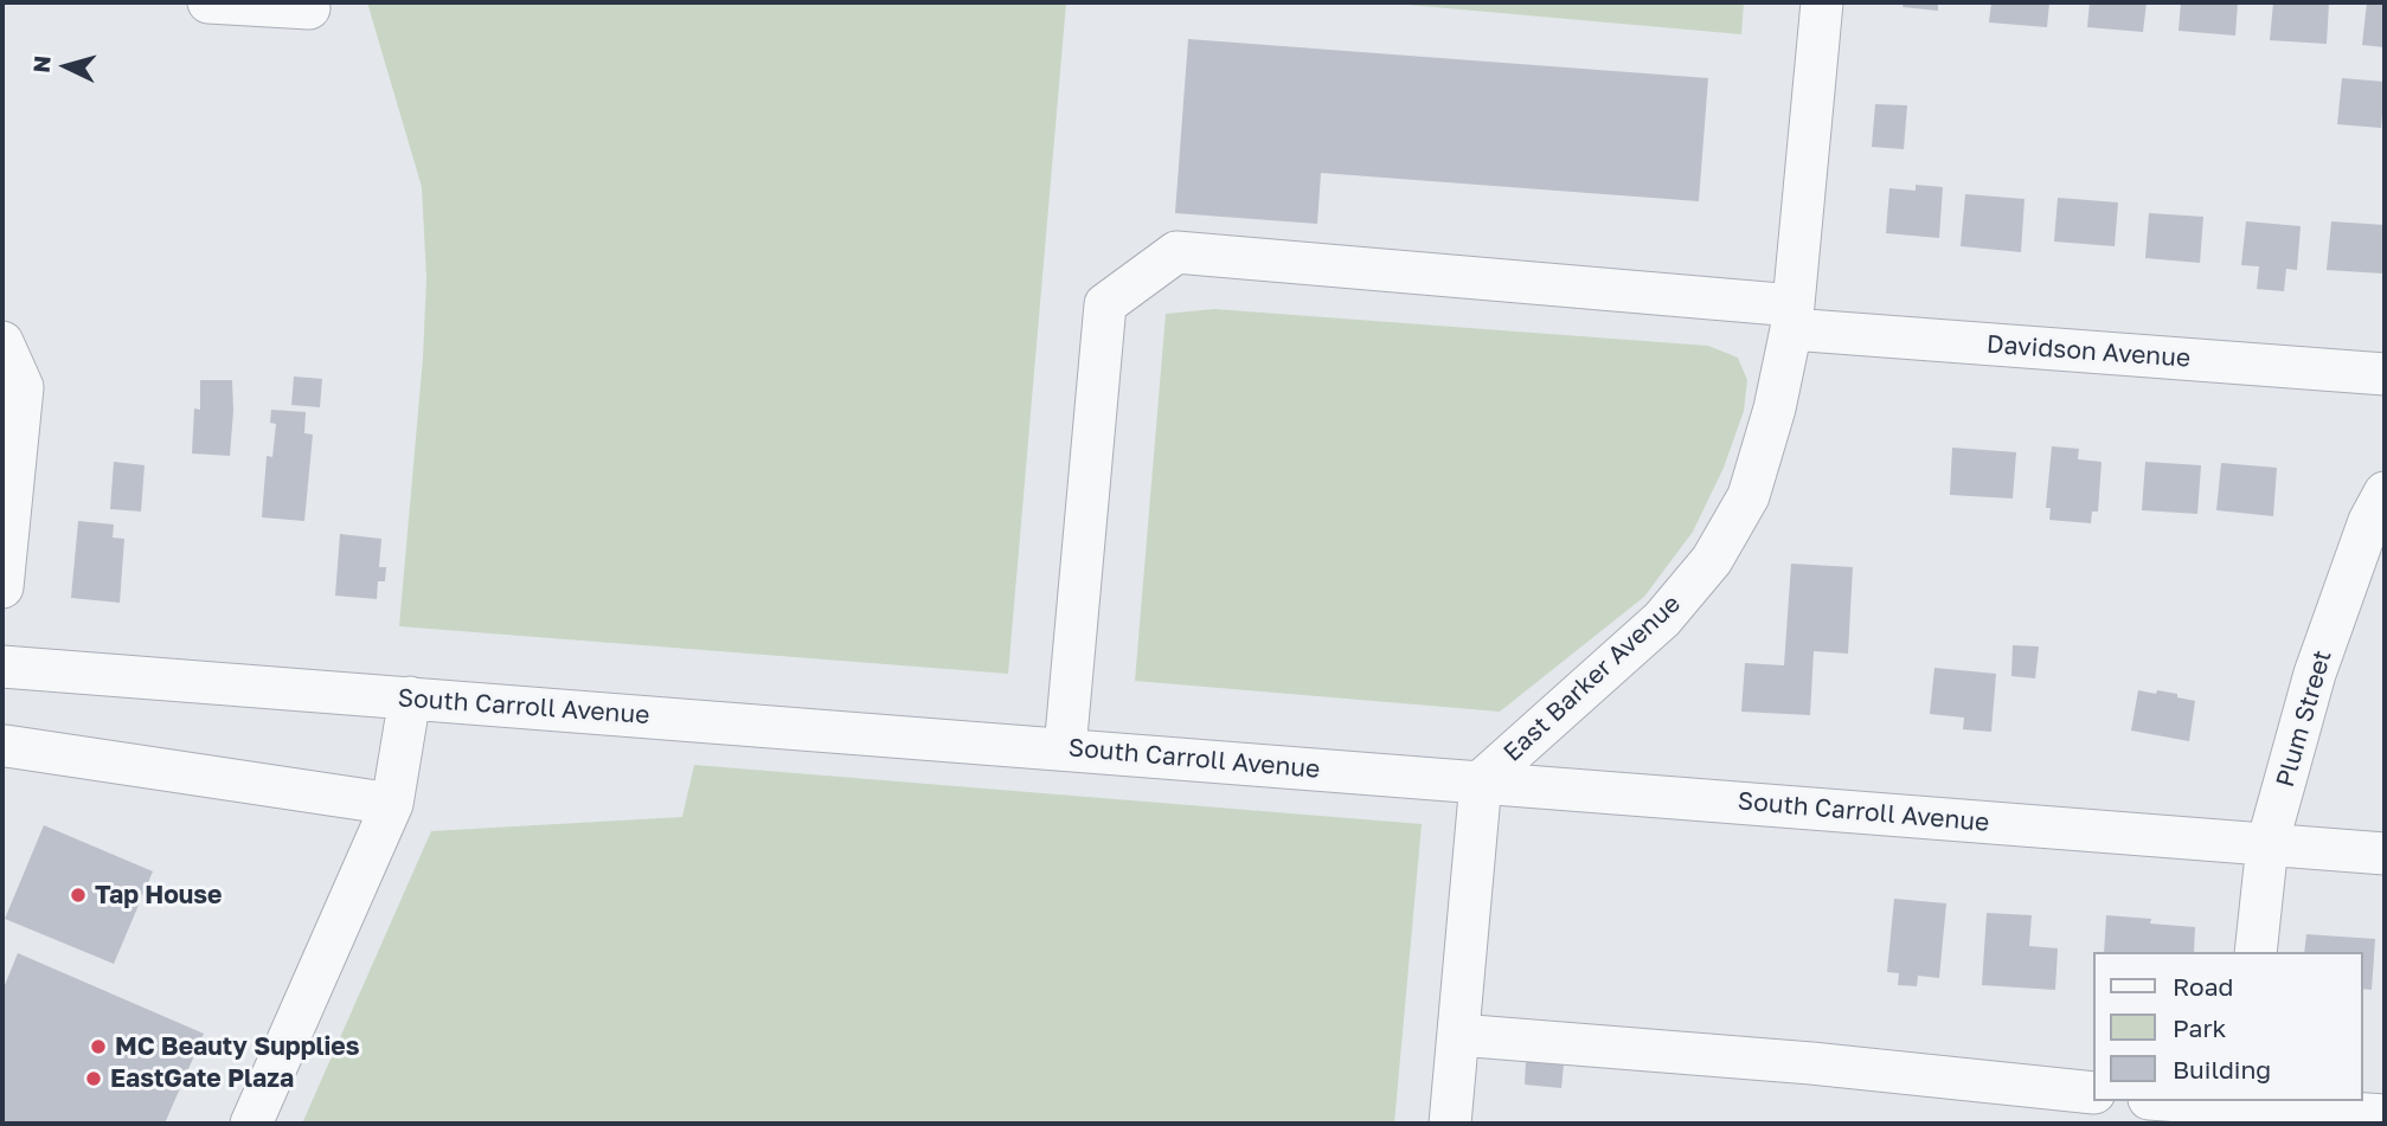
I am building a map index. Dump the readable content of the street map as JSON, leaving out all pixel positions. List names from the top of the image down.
{
  "streets": {
    "street": [
      "Davidson Avenue",
      "East Barker Avenue",
      "South Carroll Avenue",
      "Plum Street"
    ]
  },
  "crossings": [
    ["Davidson Avenue", "East Barker Avenue"],
    ["Davidson Avenue", "South Carroll Avenue"],
    ["East Barker Avenue", "South Carroll Avenue"],
    ["South Carroll Avenue", "Plum Street"]
  ],
  "places": ["Tap House", "MC Beauty Supplies", "EastGate Plaza"],
  "legend": ["Road", "Park", "Building"],
  "north": "left"
}
